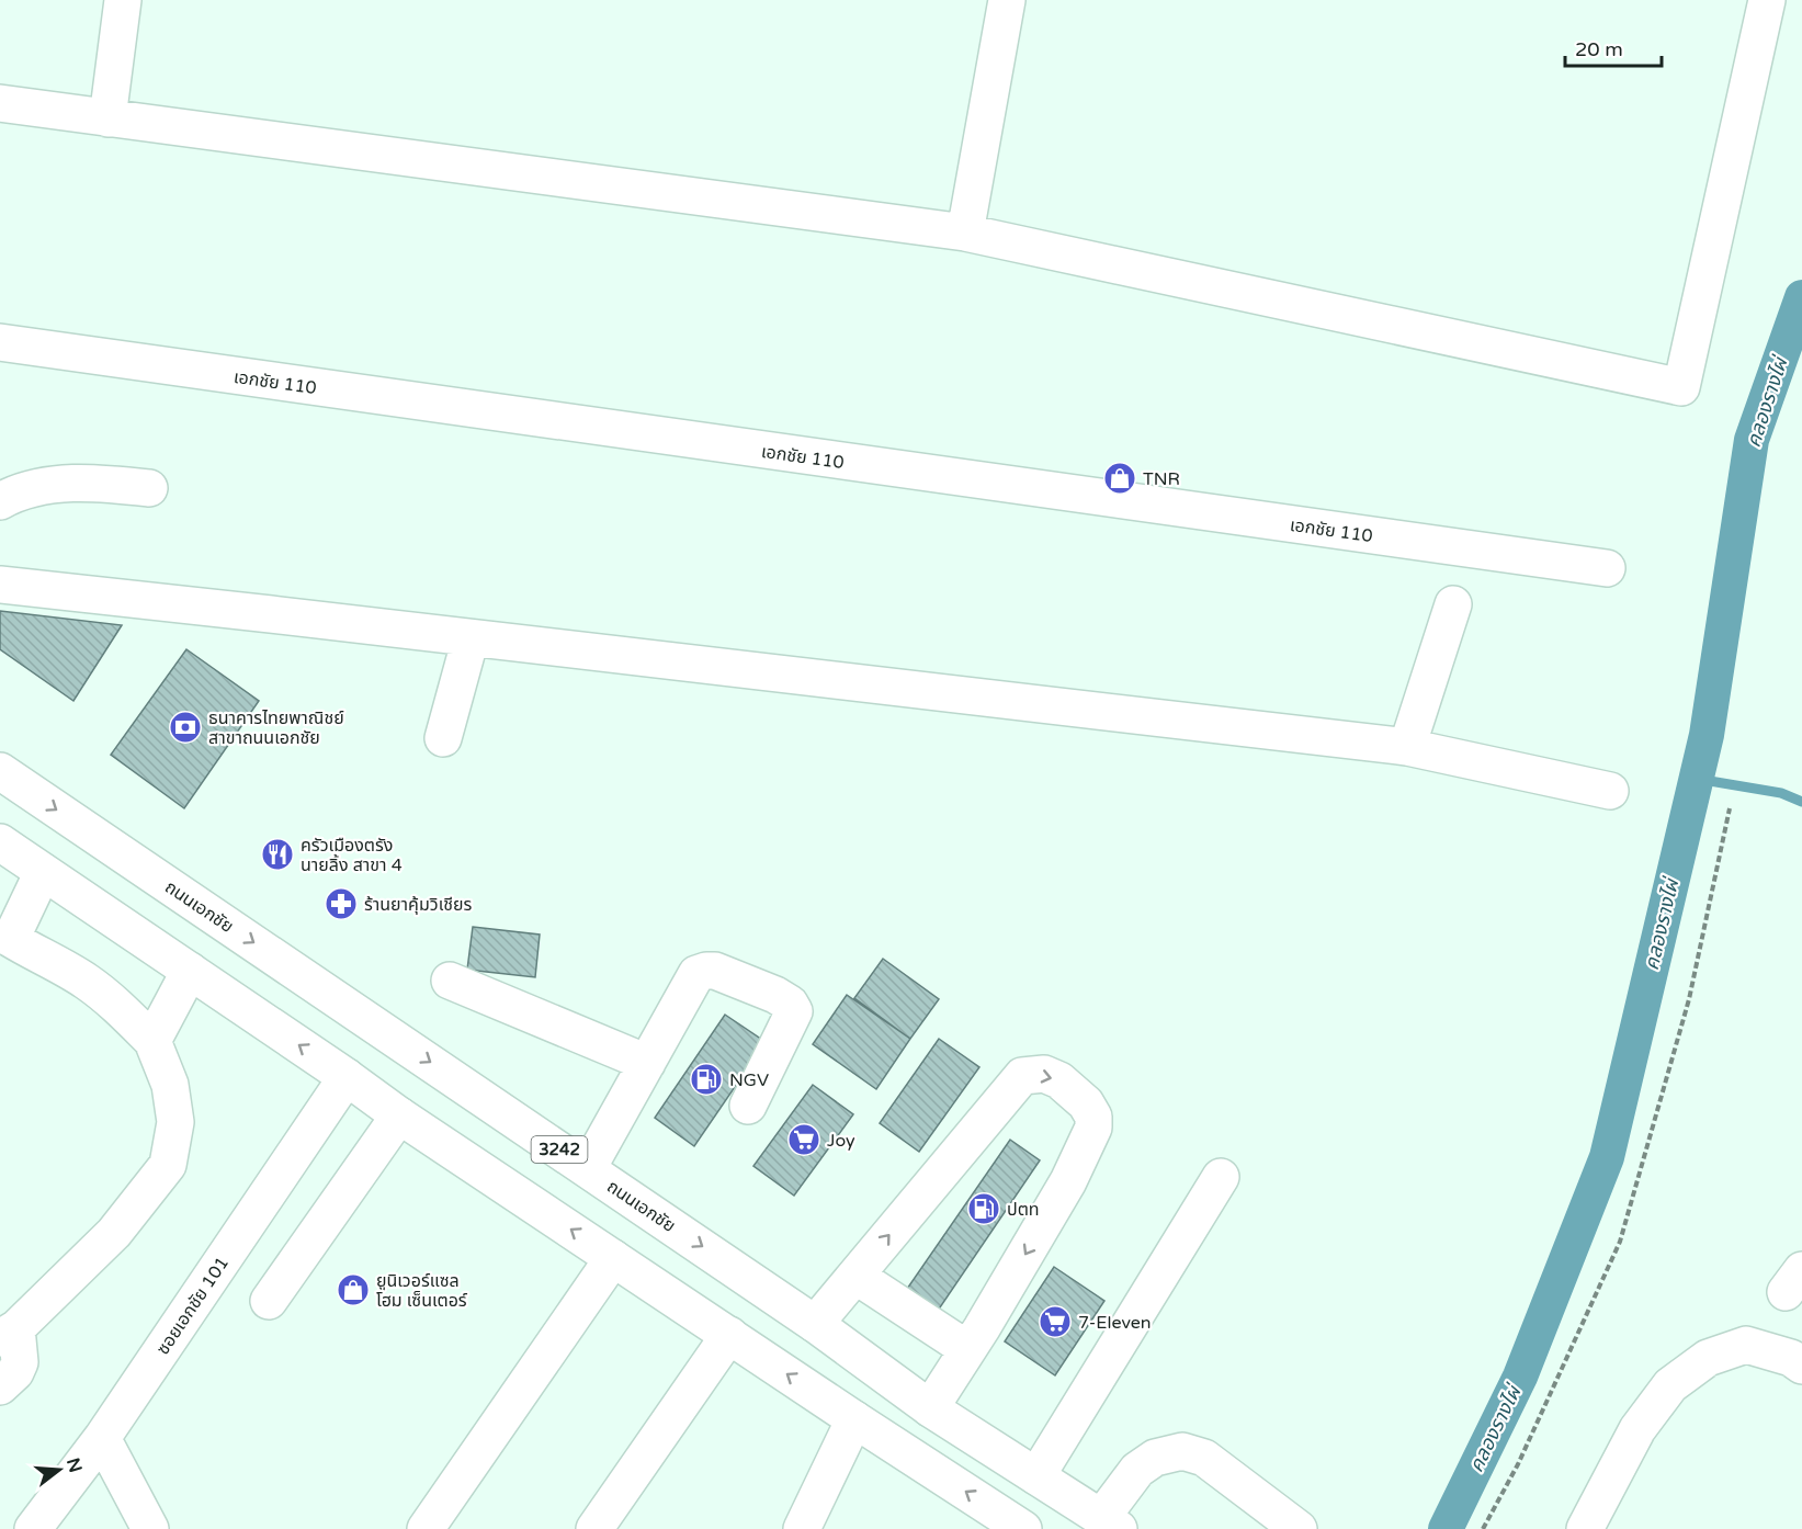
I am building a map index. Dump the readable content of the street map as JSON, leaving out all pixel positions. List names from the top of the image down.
{
  "streets": {
    "street": [
      "เอกชัย 110",
      "ถนนเอกชัย",
      "3242",
      "ซอยเอกชัย 101"
    ]
  },
  "water": ["คลองรางไผ่"],
  "places": {
    "shop": ["TNR", "ยูนิเวอร์แซล โฮม เซ็นเตอร์"],
    "bank": ["ธนาคารไทยพาณิชย์ สาขาถนนเอกชัย"],
    "restaurant": ["ครัวเมืองตรัง นายลิ้ง สาขา 4"],
    "pharmacy": ["ร้านยาคุ้มวิเชียร"],
    "fuel station": ["NGV", "ปตท"],
    "supermarket": ["Joy", "7-Eleven"]
  },
  "scale_bar": "20 m",
  "north": "right"
}
